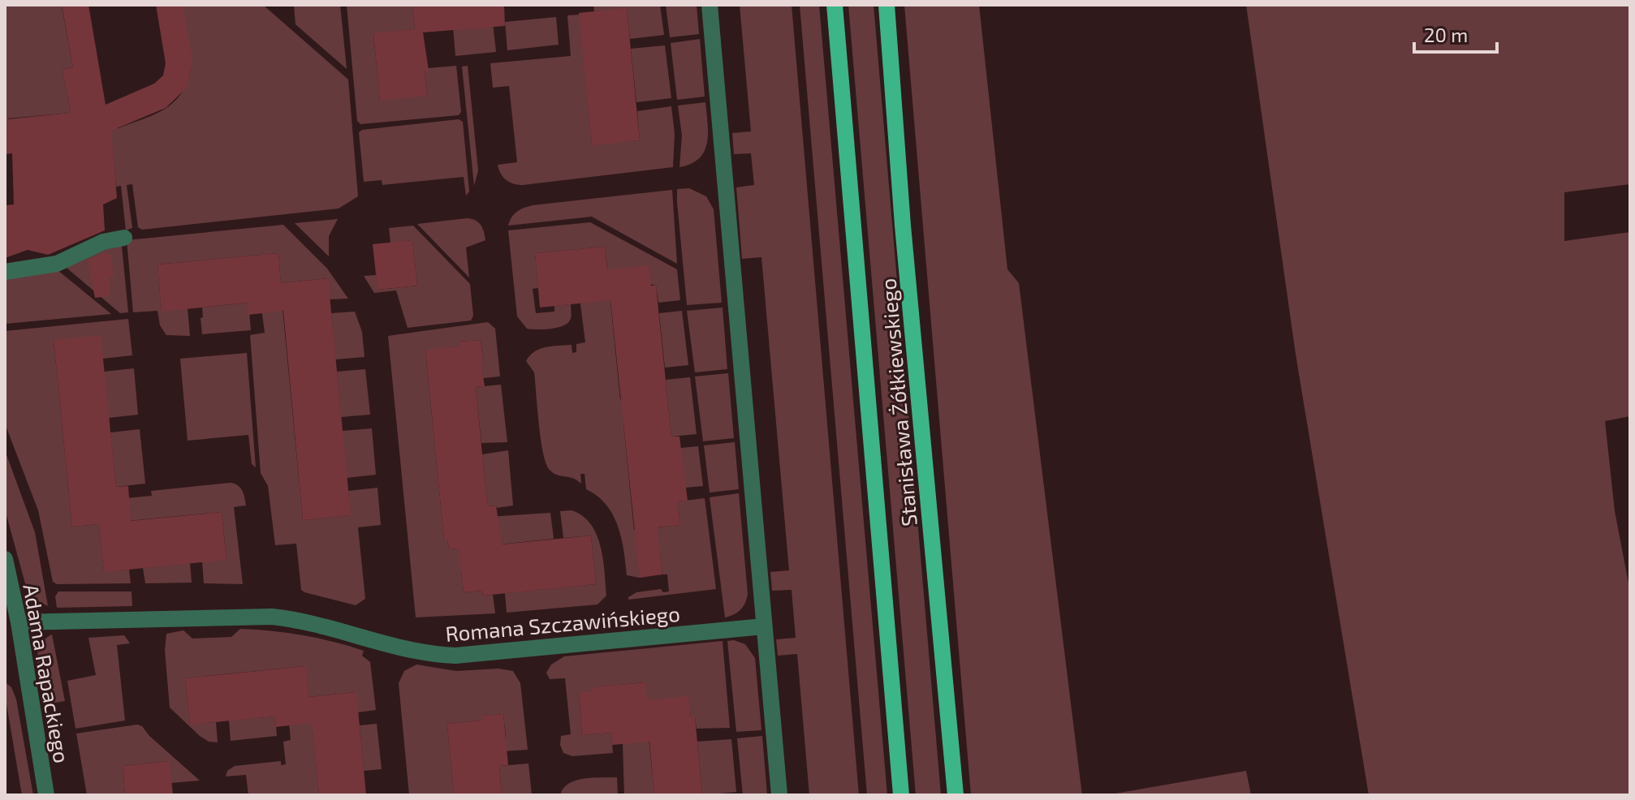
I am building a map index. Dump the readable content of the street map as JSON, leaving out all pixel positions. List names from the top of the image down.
{
  "streets": {
    "main road": ["Stanisława Żółkiewskiego"],
    "street": ["Romana Szczawińskiego", "Adama Rapackiego"]
  },
  "crossings": [
    ["Romana Szczawińskiego", "Adama Rapackiego"]
  ],
  "scale_bar": "20 m"
}
